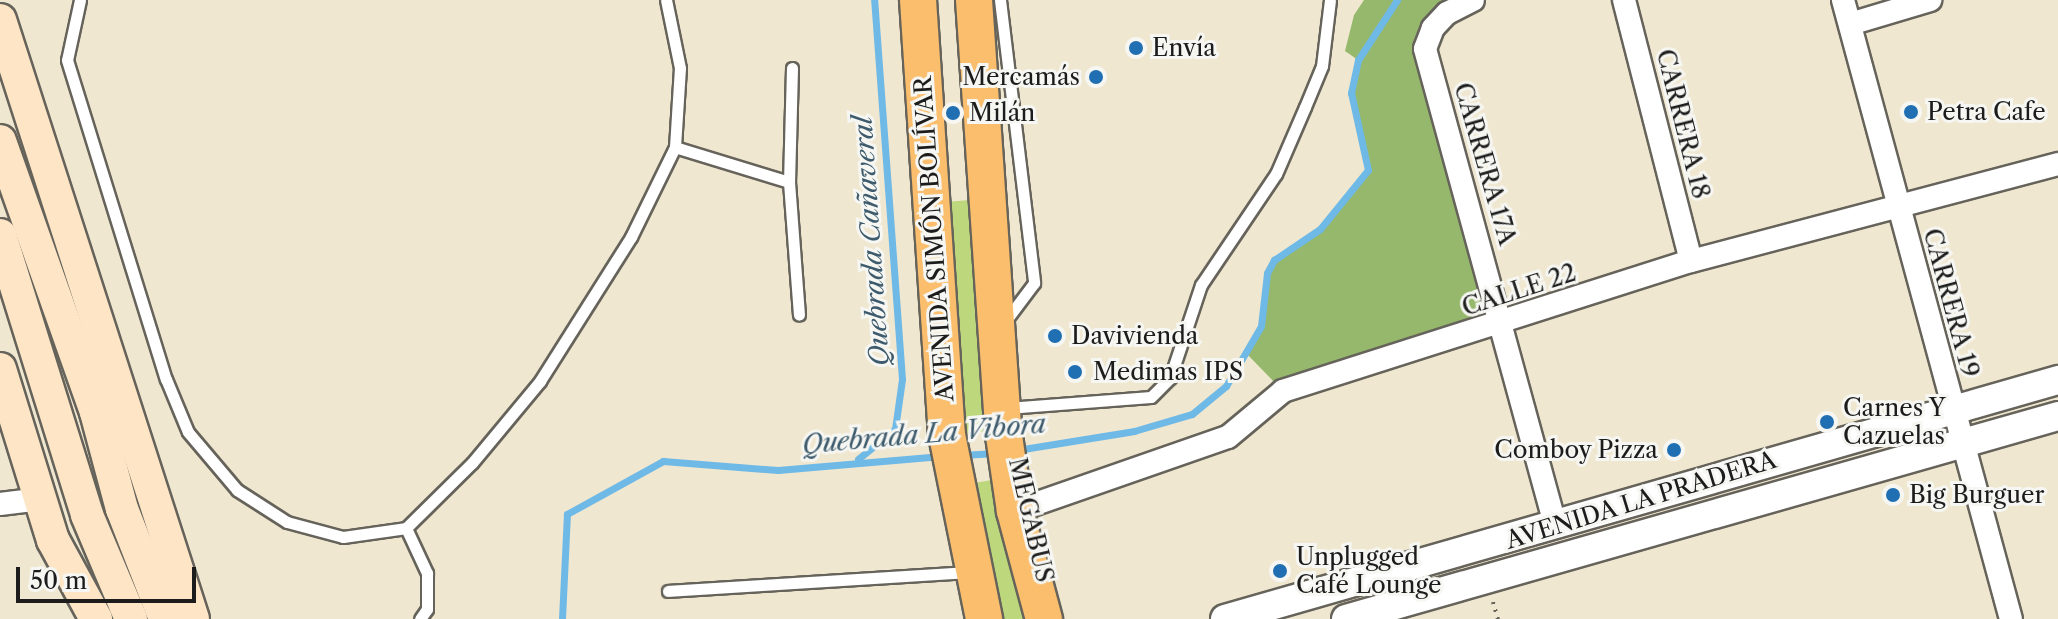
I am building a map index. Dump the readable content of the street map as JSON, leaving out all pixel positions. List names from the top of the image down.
{
  "streets": {
    "main road": ["AVENIDA SIMÓN BOLÍVAR"],
    "street": [
      "CARRERA 18",
      "CARRERA 17A",
      "CALLE 22",
      "CARRERA 19",
      "AVENIDA LA PRADERA"
    ],
    "lane": ["MEGABUS"]
  },
  "crossings": [
    ["CARRERA 18", "CALLE 22"],
    ["CARRERA 17A", "CALLE 22"],
    ["CARRERA 17A", "AVENIDA LA PRADERA"],
    ["CALLE 22", "CARRERA 19"],
    ["CALLE 22", "MEGABUS"],
    ["CARRERA 19", "AVENIDA LA PRADERA"]
  ],
  "water": ["Quebrada Cañaveral", "Quebrada La Vibora"],
  "places": [
    "Envía",
    "Mercamás",
    "Petra Cafe",
    "Milán",
    "Davivienda",
    "Medimas IPS",
    "Carnes Y Cazuelas",
    "Comboy Pizza",
    "Big Burguer",
    "Unplugged Café Lounge"
  ],
  "scale_bar": "50 m"
}
